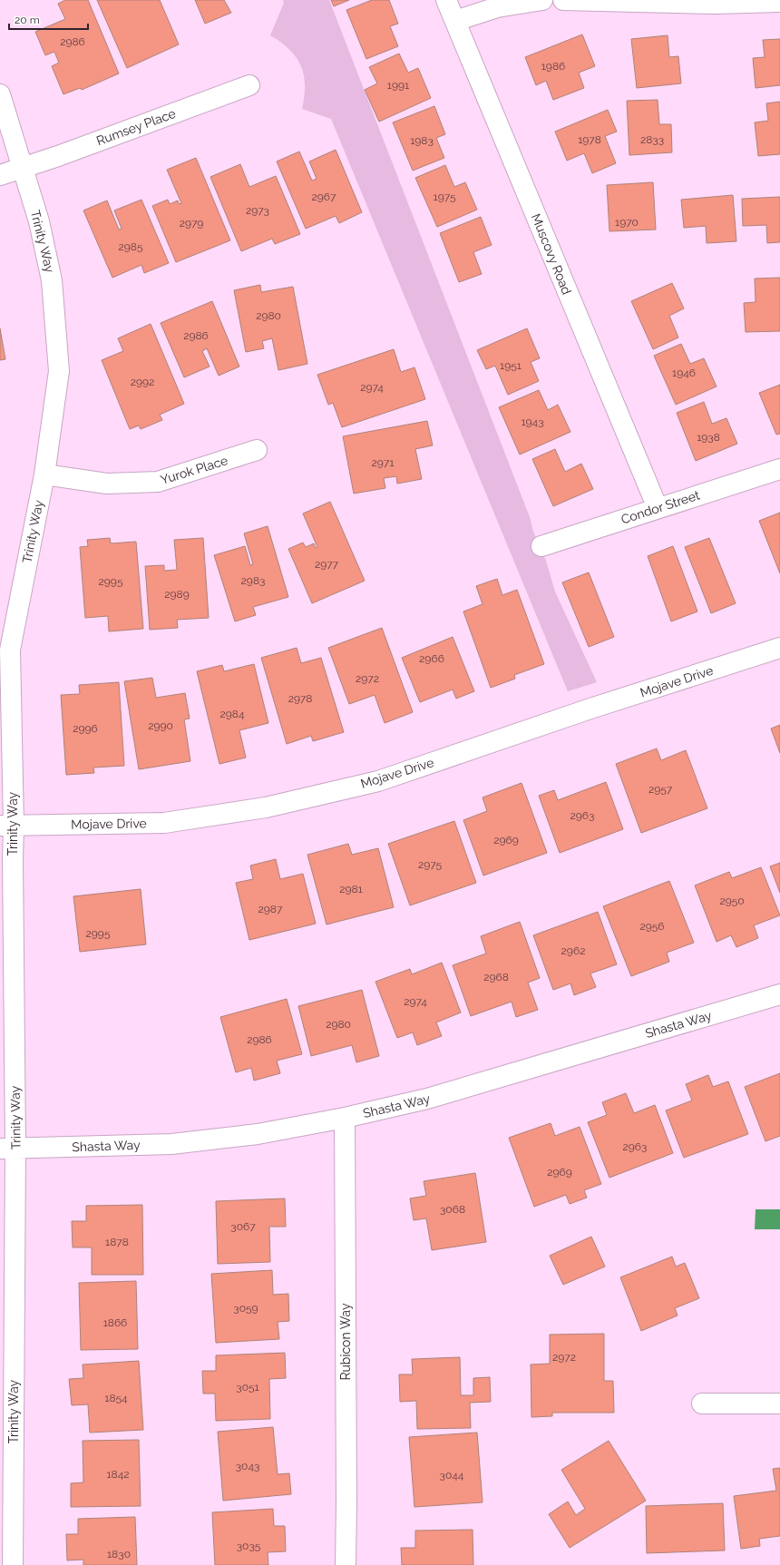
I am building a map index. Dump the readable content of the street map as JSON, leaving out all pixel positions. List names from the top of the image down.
{
  "streets": {
    "street": [
      "Rumsey Place",
      "Trinity Way",
      "Muscovy Road",
      "Yurok Place",
      "Condor Street",
      "Mojave Drive",
      "Shasta Way",
      "Rubicon Way"
    ]
  },
  "crossings": [
    ["Rumsey Place", "Trinity Way"],
    ["Trinity Way", "Yurok Place"],
    ["Trinity Way", "Mojave Drive"],
    ["Trinity Way", "Shasta Way"],
    ["Muscovy Road", "Condor Street"],
    ["Shasta Way", "Rubicon Way"]
  ],
  "house_numbers": [
    "2986",
    "1986",
    "1991",
    "1978",
    "2833",
    "1983",
    "2967",
    "1975",
    "2973",
    "1970",
    "2979",
    "2985",
    "2980",
    "2986",
    "1951",
    "1946",
    "2992",
    "2974",
    "1943",
    "1938",
    "2971",
    "2977",
    "2983",
    "2995",
    "2989",
    "2966",
    "2972",
    "2978",
    "2984",
    "2990",
    "2996",
    "2957",
    "2963",
    "2969",
    "2975",
    "2981",
    "2950",
    "2987",
    "2956",
    "2995",
    "2962",
    "2968",
    "2974",
    "2980",
    "2986",
    "2963",
    "2969",
    "3068",
    "3067",
    "1878",
    "3059",
    "1866",
    "2972",
    "3051",
    "1854",
    "3043",
    "1842",
    "3044",
    "3035",
    "1830"
  ],
  "scale_bar": "20 m"
}
